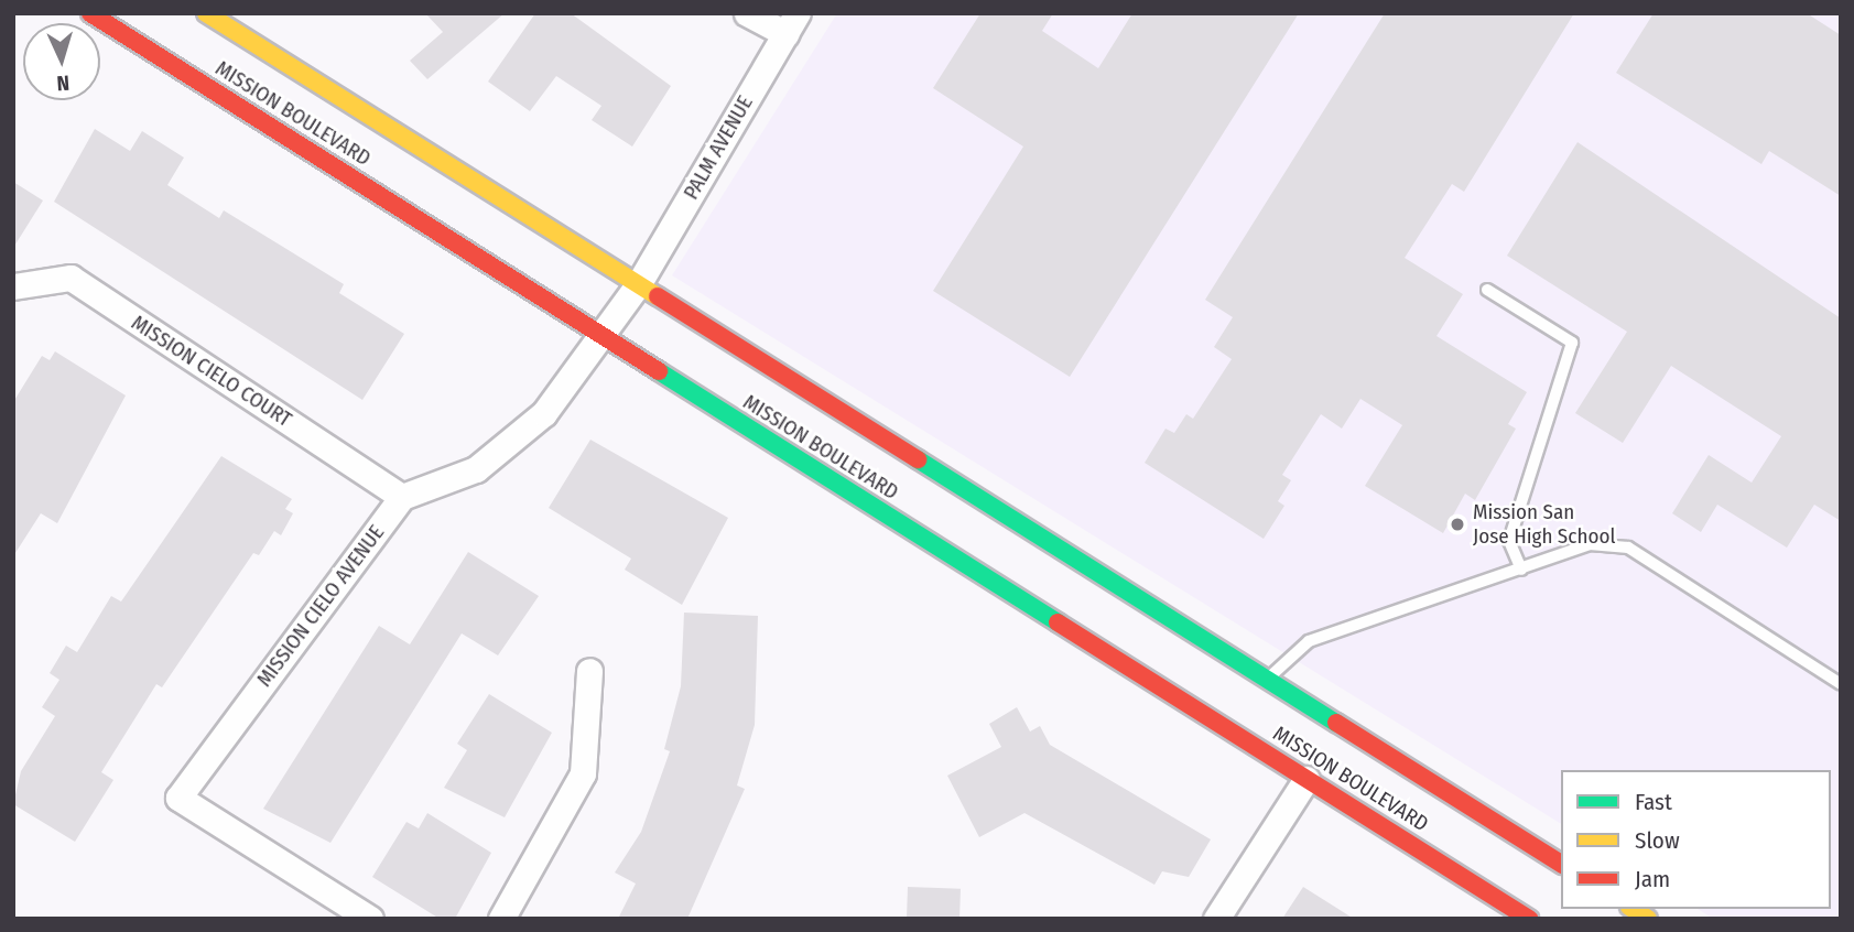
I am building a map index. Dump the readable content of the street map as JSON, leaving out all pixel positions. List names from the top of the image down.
{
  "streets": {
    "main road": ["MISSION BOULEVARD"],
    "street": ["PALM AVENUE", "MISSION CIELO COURT", "MISSION CIELO AVENUE"]
  },
  "crossings": [
    ["MISSION BOULEVARD", "PALM AVENUE"],
    ["MISSION CIELO COURT", "MISSION CIELO AVENUE"]
  ],
  "places": ["Mission San Jose High School"],
  "legend": ["Fast", "Slow", "Jam"],
  "north": "bottom"
}
